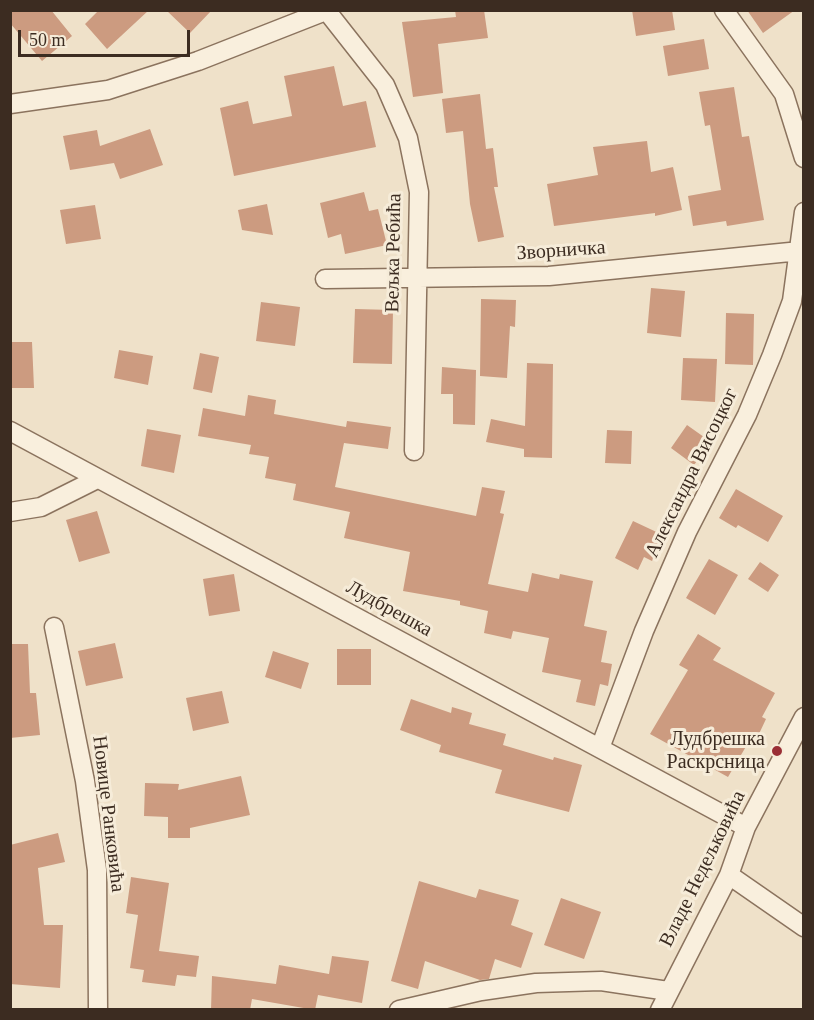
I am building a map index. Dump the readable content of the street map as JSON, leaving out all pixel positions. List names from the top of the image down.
{
  "streets": {
    "street": [
      "Зворничка",
      "Вељка Ребића",
      "Александра Висоцког",
      "Лудбрешка",
      "Новице Ранковића",
      "Владе Недељковића"
    ]
  },
  "crossings": [
    ["Зворничка", "Вељка Ребића"],
    ["Зворничка", "Александра Висоцког"],
    ["Александра Висоцког", "Лудбрешка"],
    ["Лудбрешка", "Владе Недељковића"]
  ],
  "places": ["Лудбрешка Раскрсница"],
  "scale_bar": "50 m"
}
